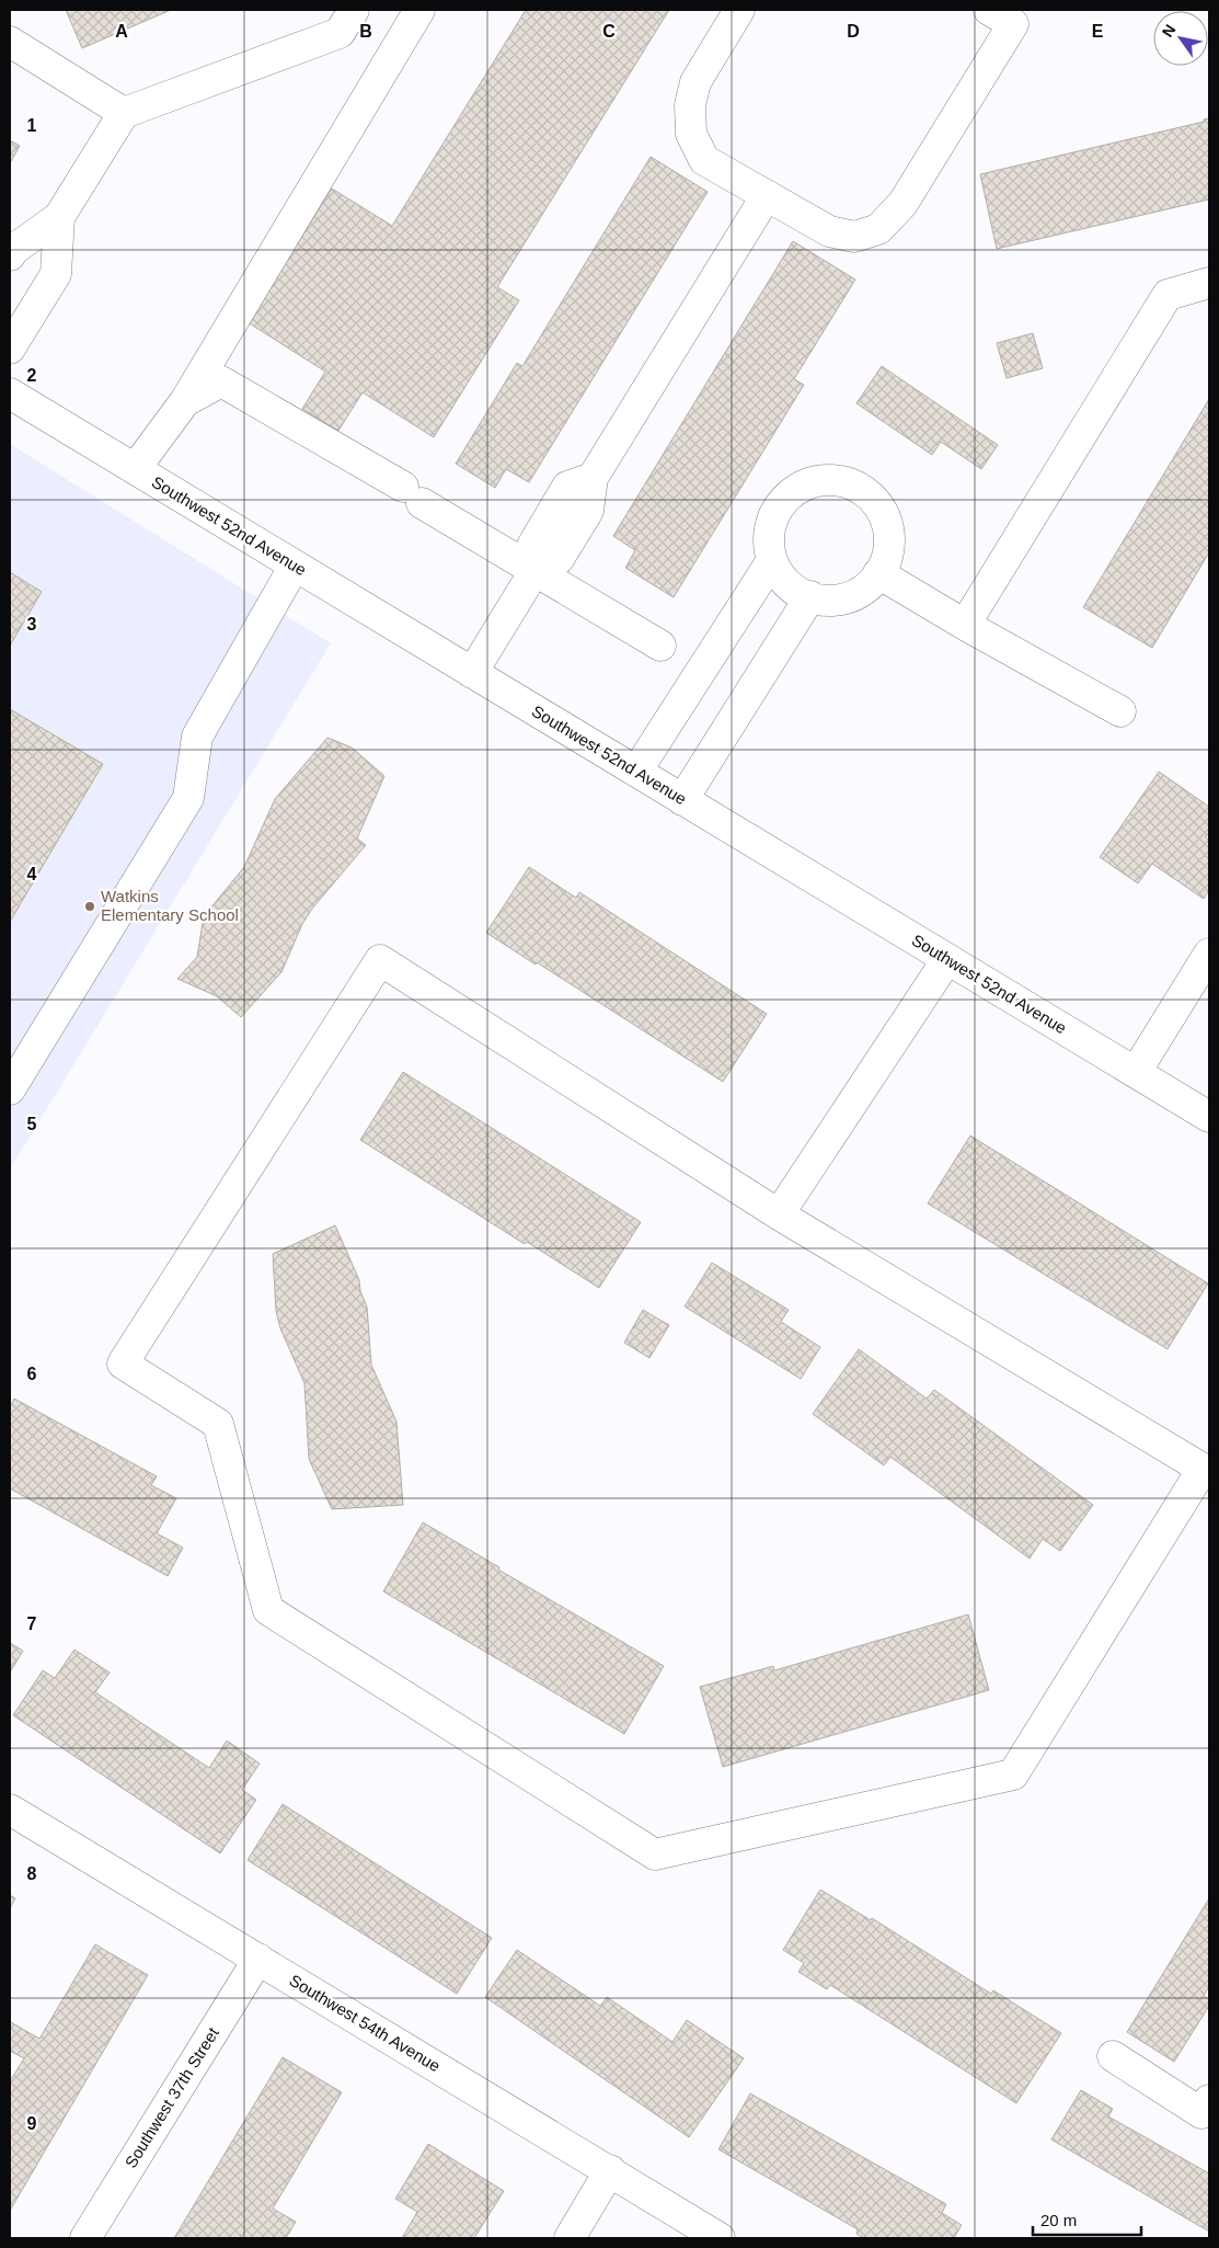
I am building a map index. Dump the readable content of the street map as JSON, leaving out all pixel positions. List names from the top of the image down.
{
  "streets": {
    "street": ["Southwest 52nd Avenue", "Southwest 54th Avenue", "Southwest 37th Street"]
  },
  "crossings": [
    ["Southwest 54th Avenue", "Southwest 37th Street"]
  ],
  "places": ["Watkins Elementary School"],
  "scale_bar": "20 m",
  "north": "top left",
  "grid": {
    "columns": [
      "A",
      "B",
      "C",
      "D",
      "E"
    ],
    "rows": [
      "1",
      "2",
      "3",
      "4",
      "5",
      "6",
      "7",
      "8",
      "9"
    ]
  }
}
